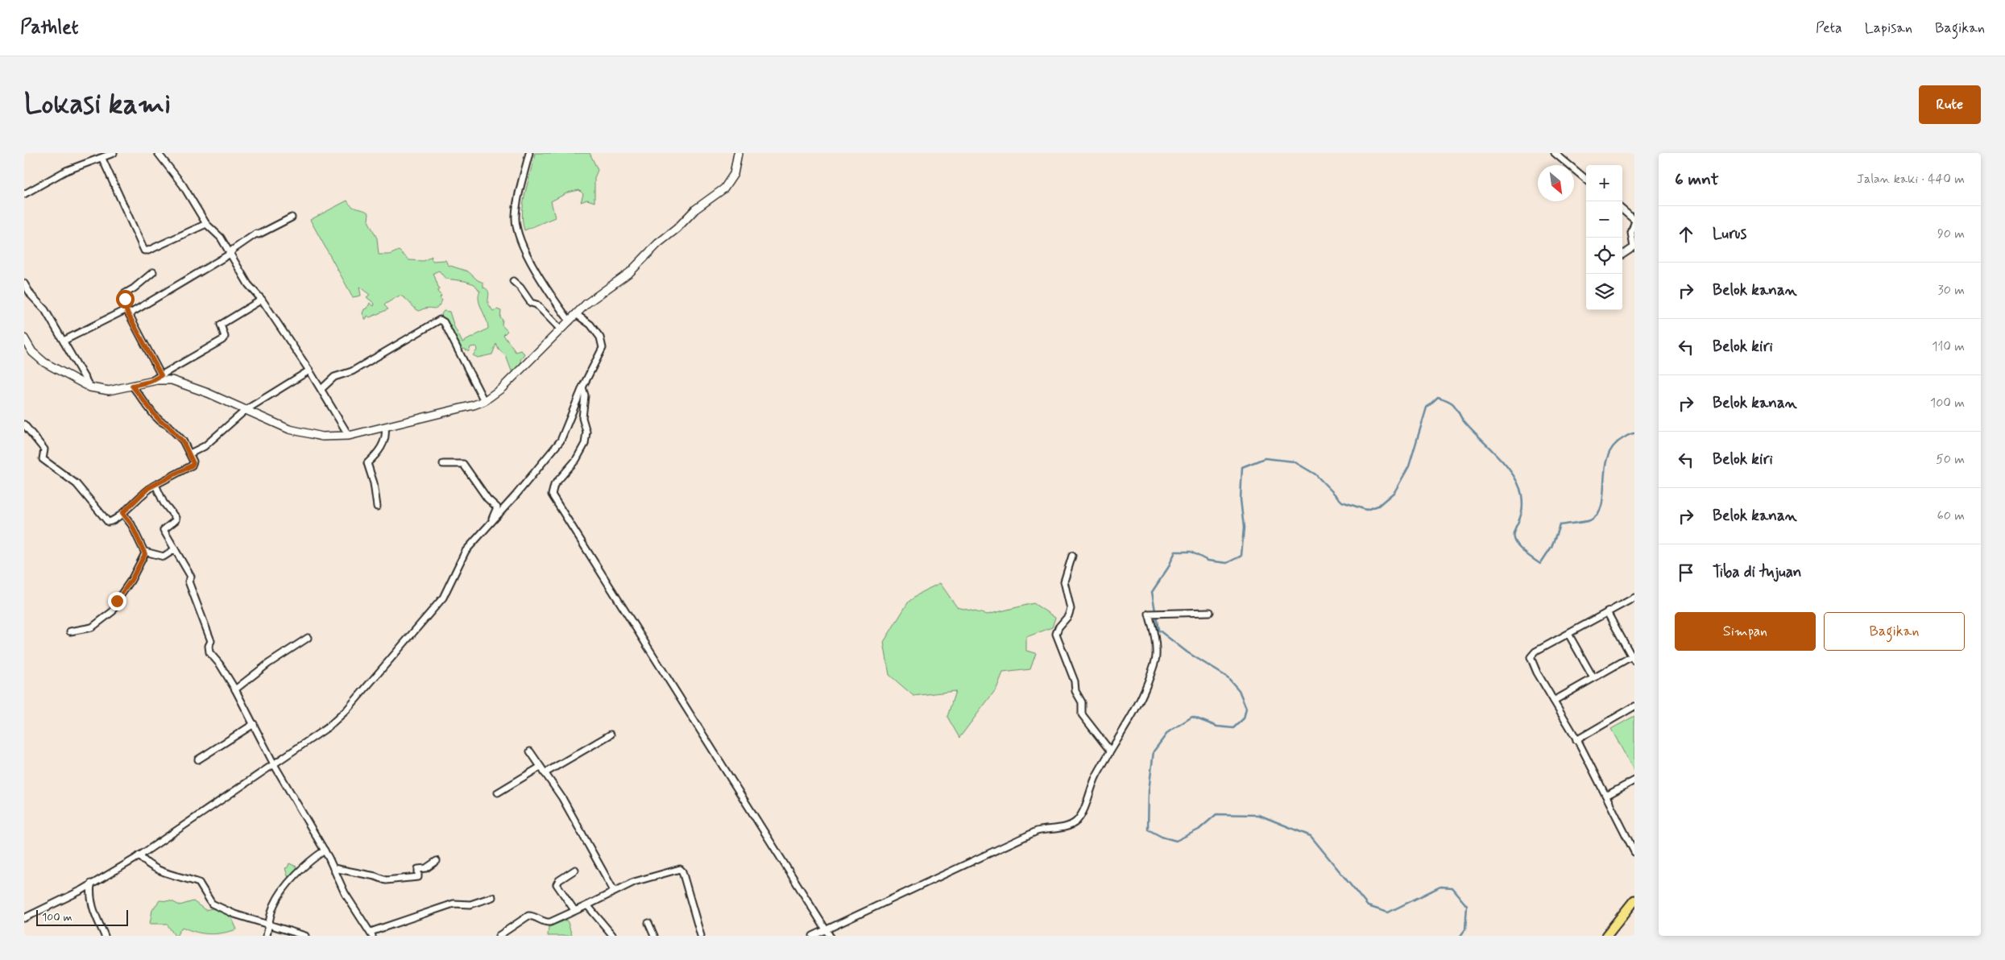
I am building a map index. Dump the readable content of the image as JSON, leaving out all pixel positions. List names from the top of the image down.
{
  "scale_bar": "100 m",
  "north": "bottom right",
  "page": {
    "header": "Pathlet",
    "nav": ["Peta", "Lapisan", "Bagikan"],
    "buttons": [
      "Rute",
      ["Simpan", "Bagikan"]
    ],
    "title": "Lokasi kami",
    "heading": ["6 mnt", "Jalan kaki · 440 m"],
    "map_buttons": ["+", "−"],
    "list": [
      ["Lurus", "90 m"],
      ["Belok kanan", "30 m"],
      ["Belok kiri", "110 m"],
      ["Belok kanan", "100 m"],
      ["Belok kiri", "50 m"],
      ["Belok kanan", "60 m"],
      "Tiba di tujuan"
    ],
    "scale": "100 m"
  }
}
